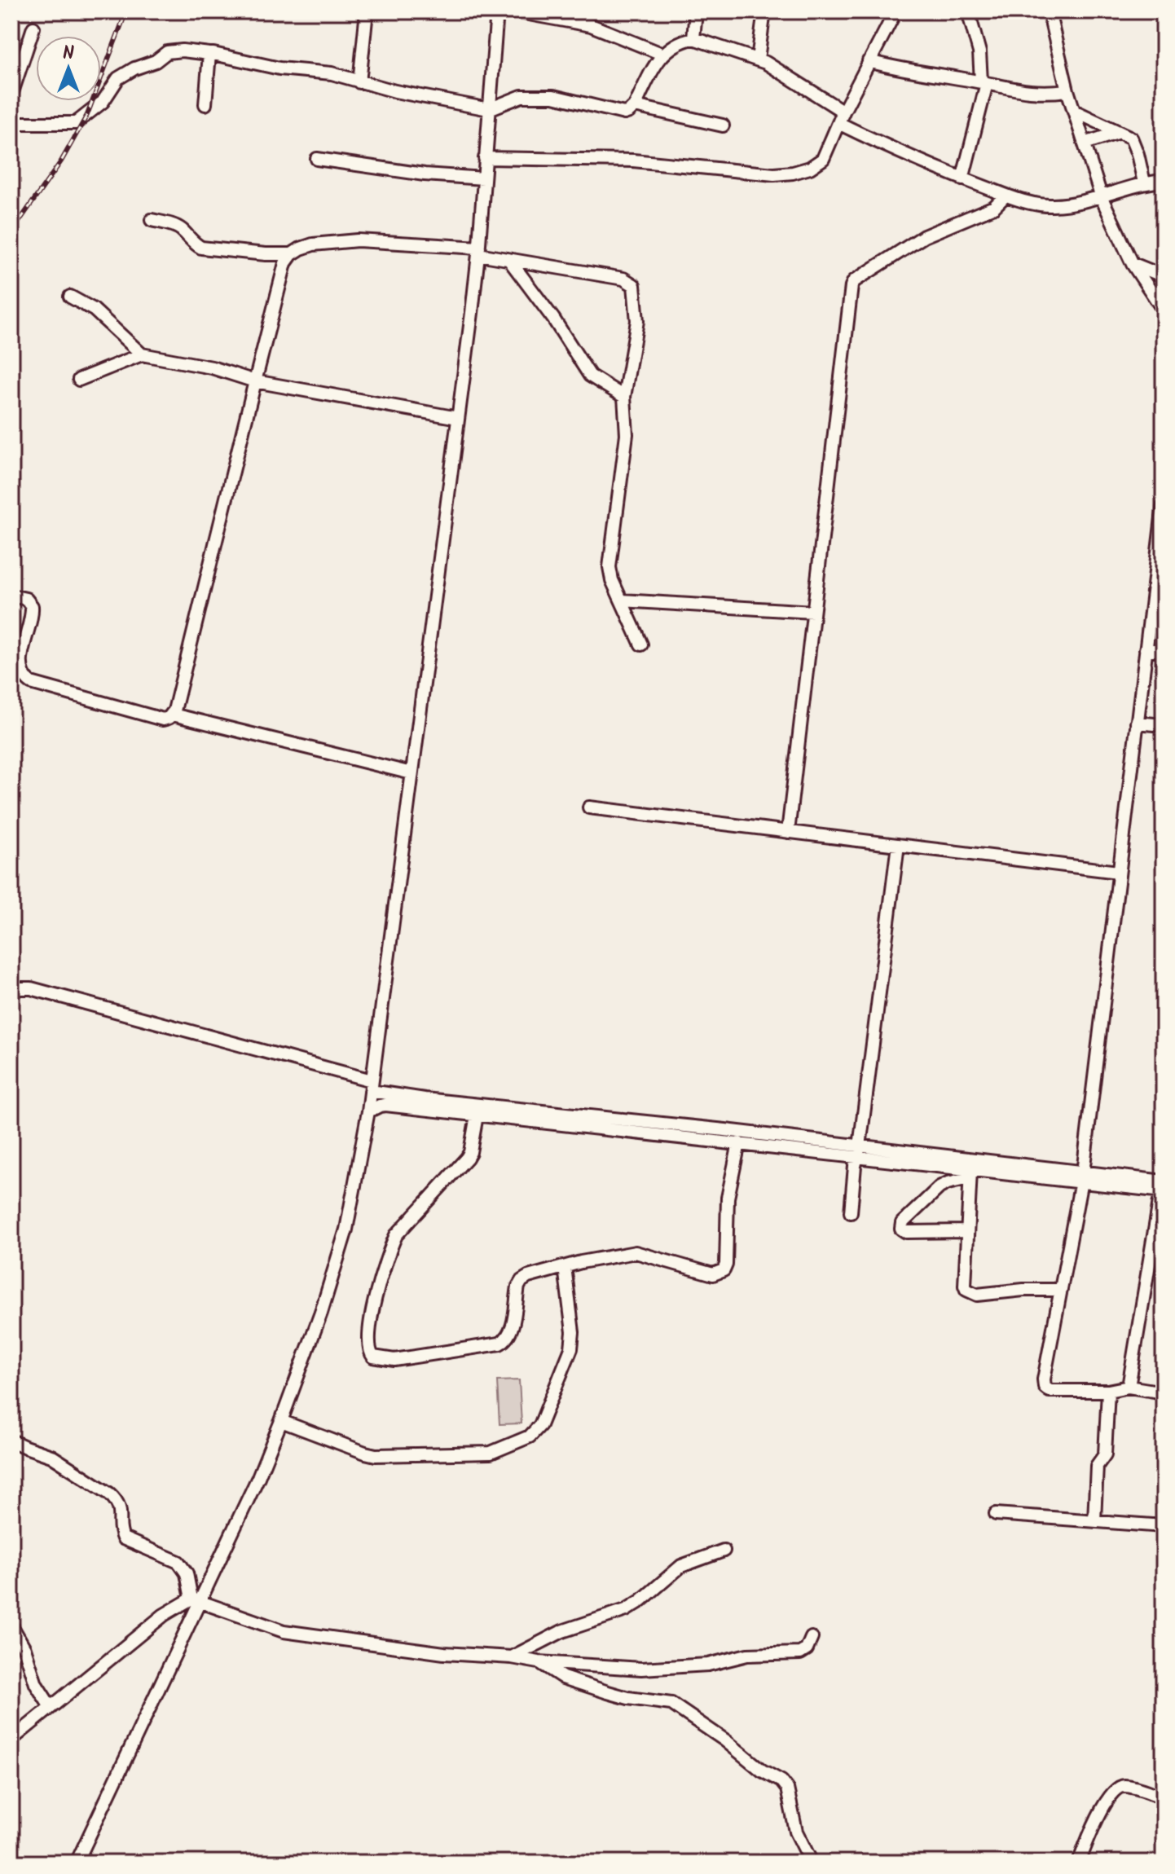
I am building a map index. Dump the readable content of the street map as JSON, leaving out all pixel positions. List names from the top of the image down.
{
  "north": "top"
}
